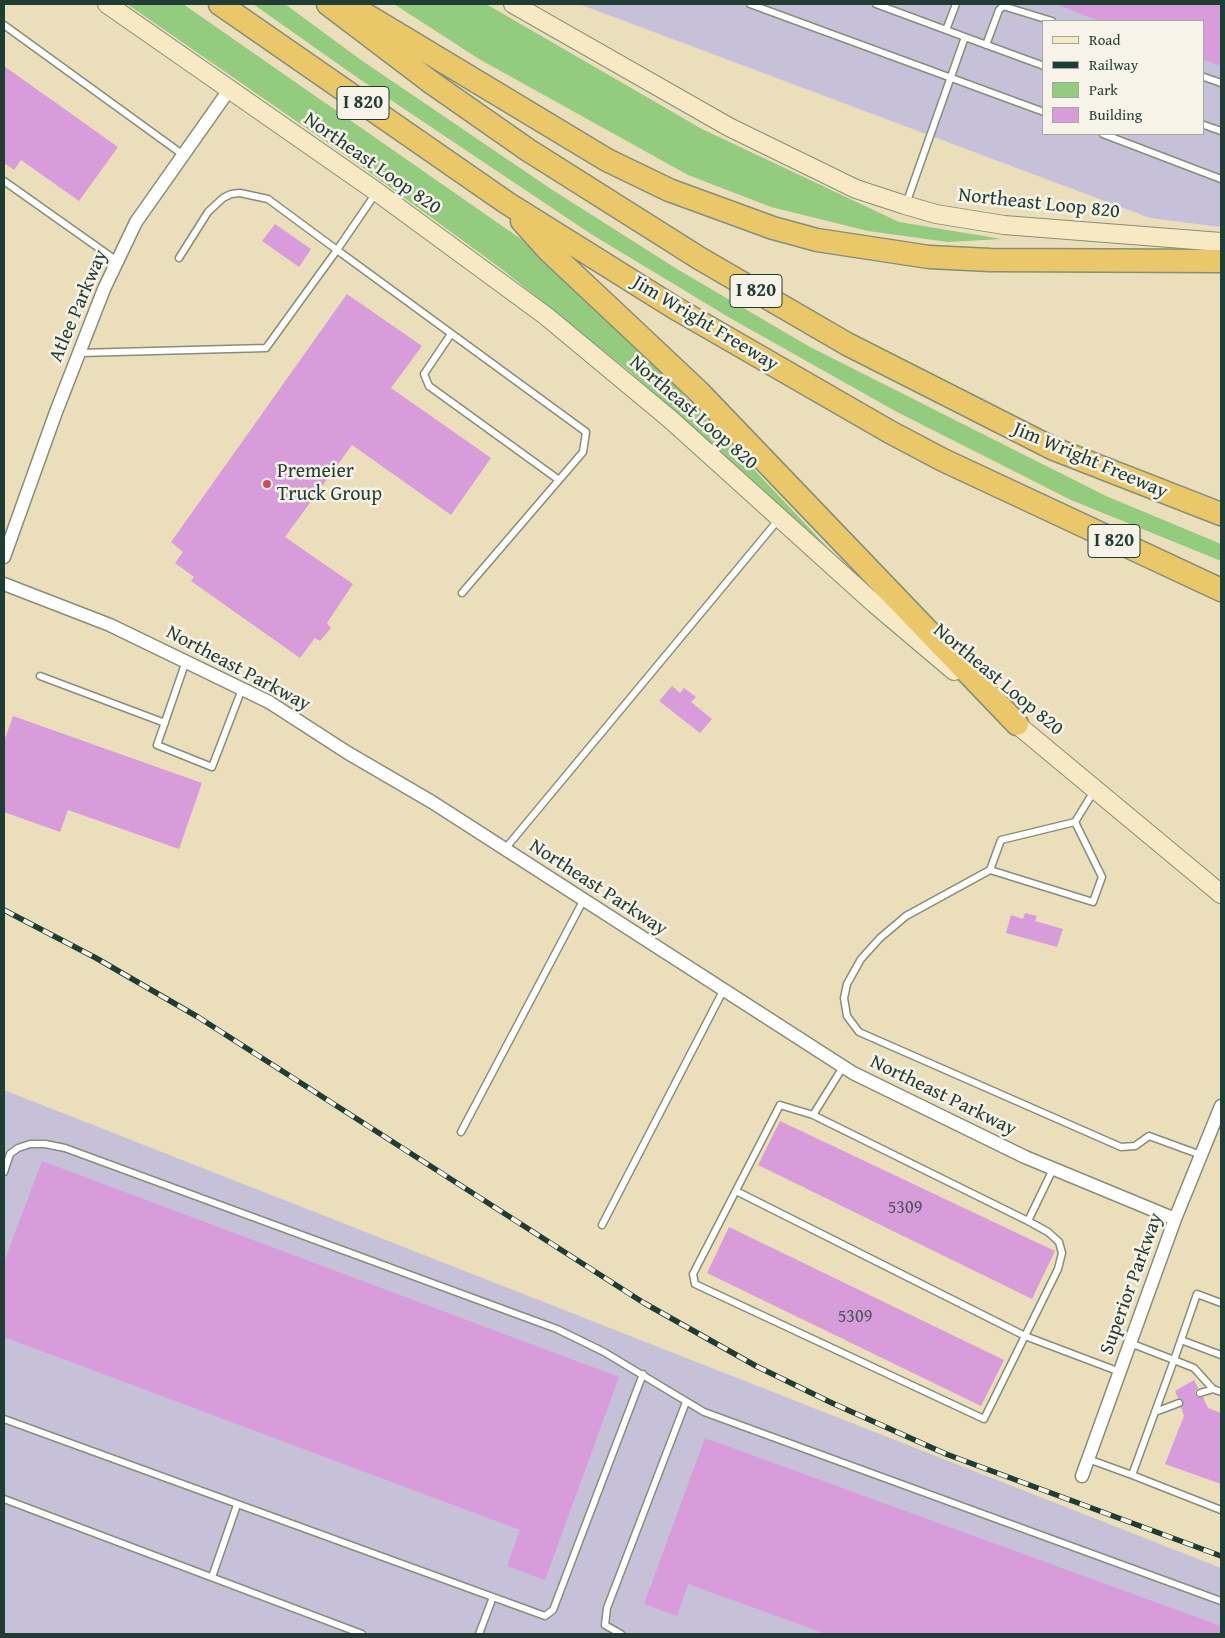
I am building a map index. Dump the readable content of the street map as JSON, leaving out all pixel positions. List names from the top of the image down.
{
  "streets": {
    "highway": ["I 820", "Jim Wright Freeway"],
    "main road": ["Northeast Loop 820"],
    "street": ["Atlee Parkway", "Northeast Parkway", "Superior Parkway"]
  },
  "crossings": [
    ["Northeast Loop 820", "Atlee Parkway"],
    ["Northeast Parkway", "Superior Parkway"]
  ],
  "places": ["Premeier Truck Group"],
  "house_numbers": ["5309", "5309"],
  "legend": [
    "Road",
    "Railway",
    "Park",
    "Building"
  ]
}
